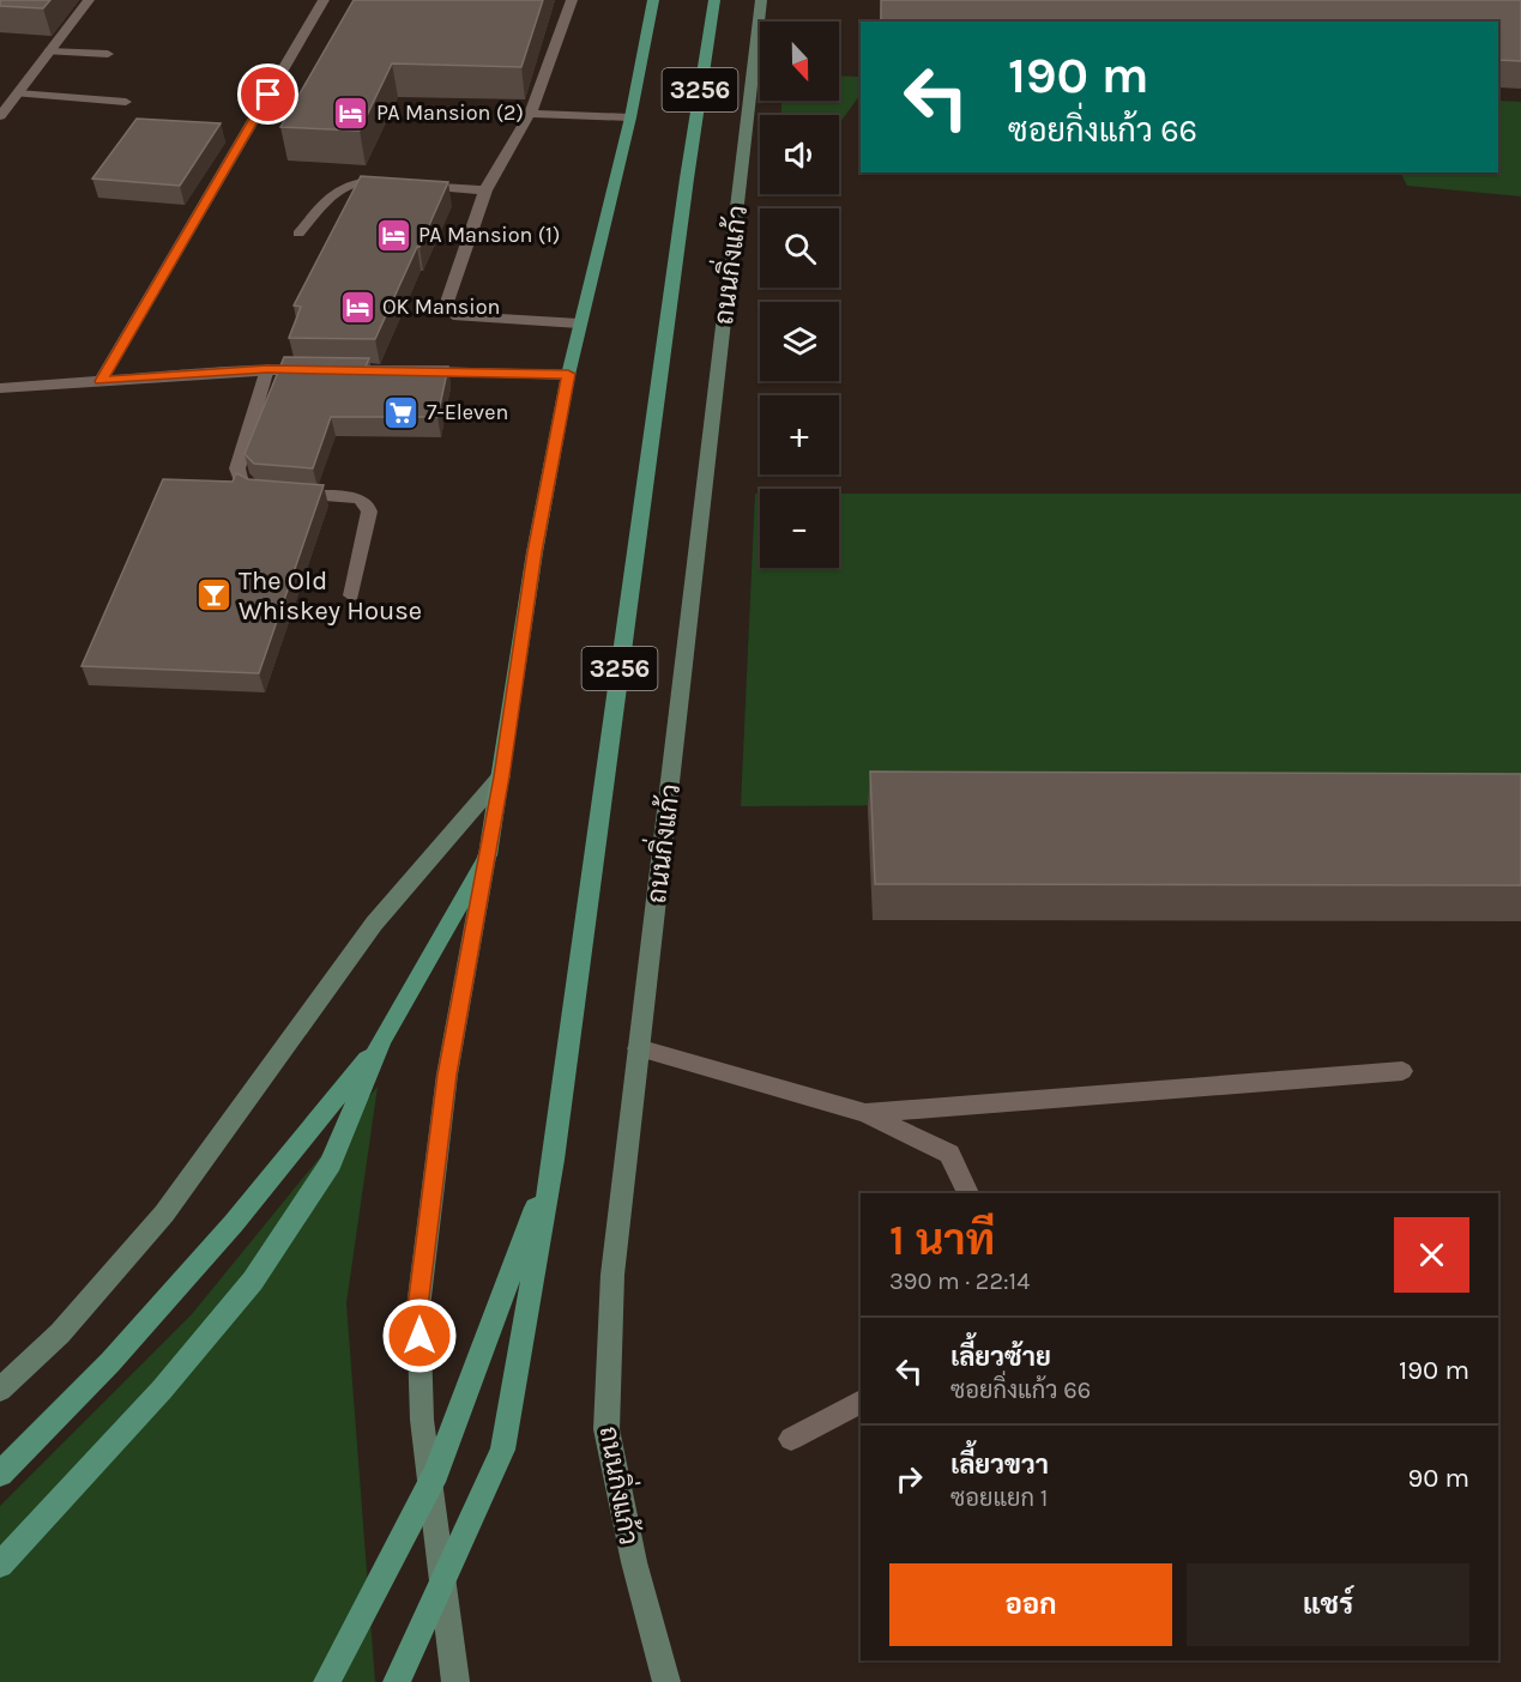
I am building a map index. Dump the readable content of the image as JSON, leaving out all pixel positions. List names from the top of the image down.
{
  "streets": {
    "main road": ["3256", "ถนนกิ่งแก้ว"]
  },
  "places": {
    "hotel": ["PA Mansion (2)", "PA Mansion (1)", "OK Mansion"],
    "supermarket": ["7-Eleven"],
    "bar": ["The Old Whiskey House"]
  },
  "north": "bottom",
  "page": {
    "map_buttons": ["+", "−"],
    "turn": ["190 m", "ซอยกิ่งแก้ว 66"],
    "heading": ["1 นาที", "390 m · 22:14"],
    "list": [
      {
        "name": "เลี้ยวซ้าย",
        "note": "ซอยกิ่งแก้ว 66",
        "value": "190 m"
      },
      {
        "name": "เลี้ยวขวา",
        "note": "ซอยแยก 1",
        "value": "90 m"
      }
    ],
    "buttons": ["ออก", "แชร์"]
  }
}
